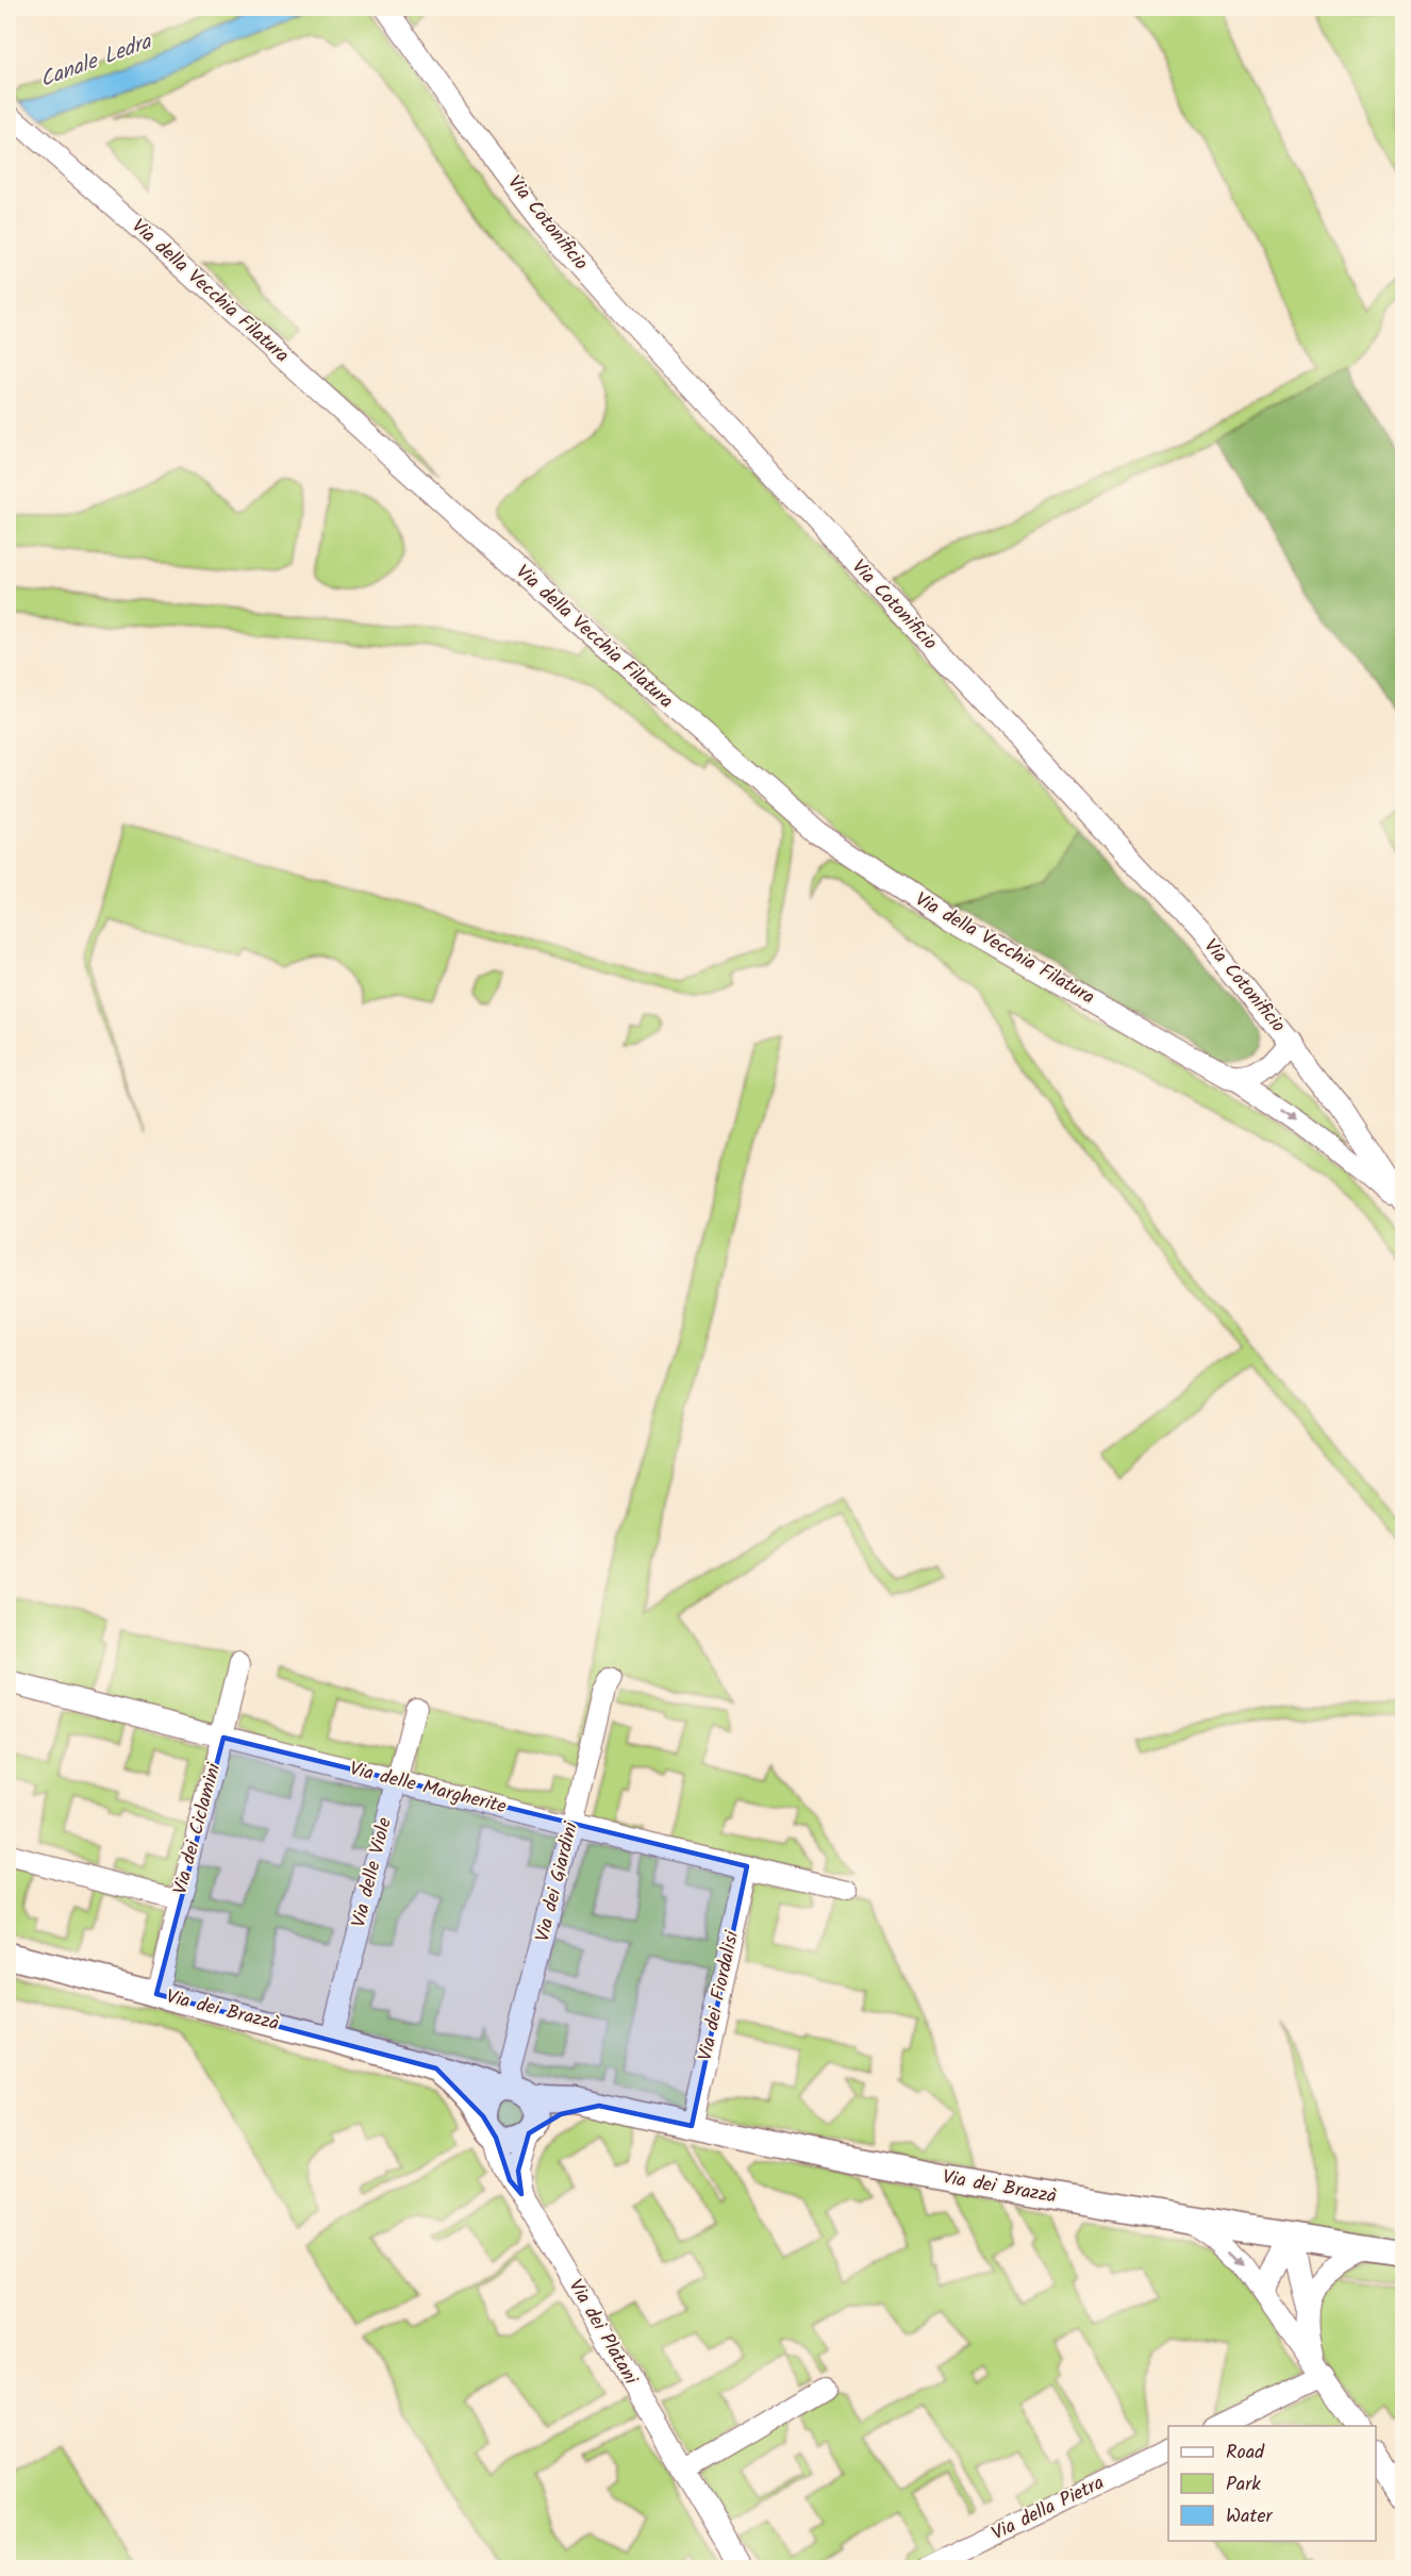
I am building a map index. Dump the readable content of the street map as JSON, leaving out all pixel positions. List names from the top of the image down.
{
  "streets": {
    "main road": ["Via dei Brazzà"],
    "street": [
      "Via Cotonificio",
      "Via della Vecchia Filatura",
      "Via delle Margherite",
      "Via dei Ciclamini",
      "Via delle Viole",
      "Via dei Giardini",
      "Via dei Fiordalisi",
      "Via dei Platani",
      "Via della Pietra"
    ]
  },
  "crossings": [
    ["Via delle Margherite", "Via dei Ciclamini"],
    ["Via delle Margherite", "Via delle Viole"],
    ["Via delle Margherite", "Via dei Giardini"],
    ["Via delle Margherite", "Via dei Fiordalisi"],
    ["Via dei Ciclamini", "Via dei Brazzà"],
    ["Via delle Viole", "Via dei Brazzà"],
    ["Via dei Giardini", "Via dei Brazzà"],
    ["Via dei Giardini", "Via dei Platani"],
    ["Via dei Fiordalisi", "Via dei Brazzà"],
    ["Via dei Brazzà", "Via dei Platani"]
  ],
  "water": ["Canale Ledra"],
  "legend": ["Road", "Park", "Water"]
}
